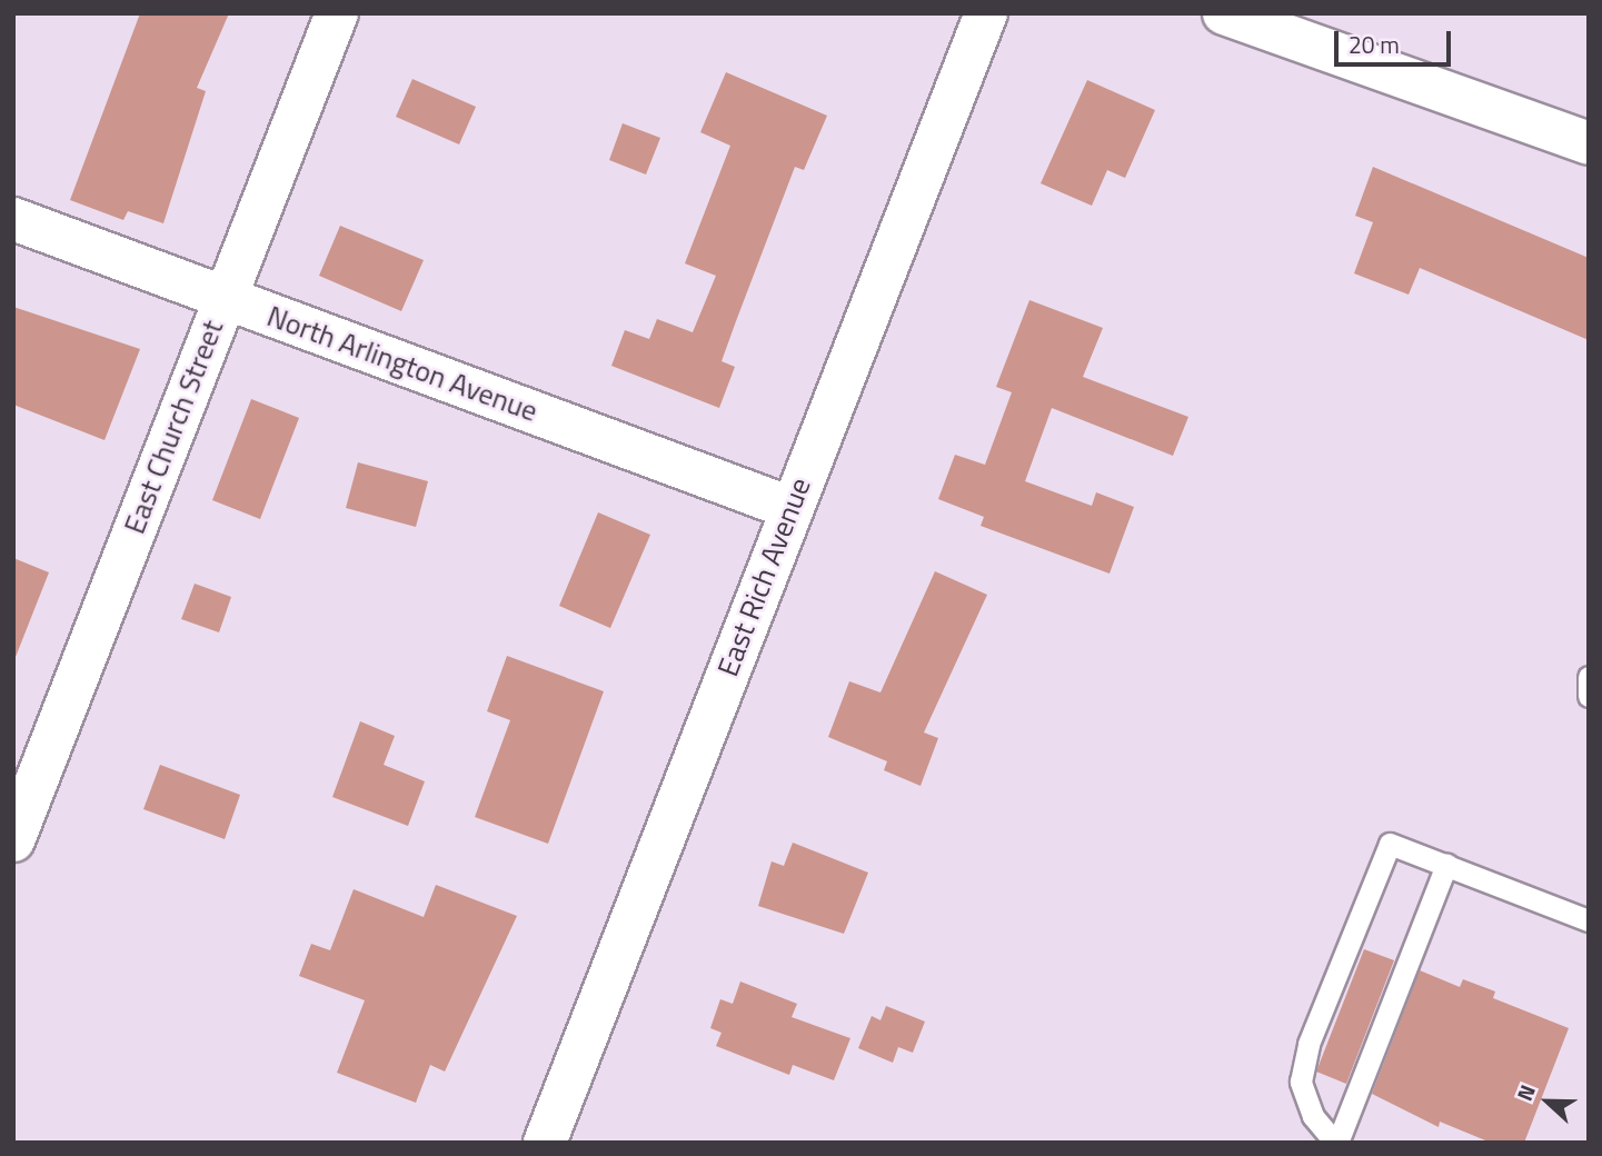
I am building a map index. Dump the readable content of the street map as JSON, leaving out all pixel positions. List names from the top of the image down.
{
  "streets": {
    "street": ["North Arlington Avenue", "East Church Street", "East Rich Avenue"]
  },
  "crossings": [
    ["North Arlington Avenue", "East Church Street"],
    ["North Arlington Avenue", "East Rich Avenue"]
  ],
  "scale_bar": "20 m",
  "north": "left"
}
